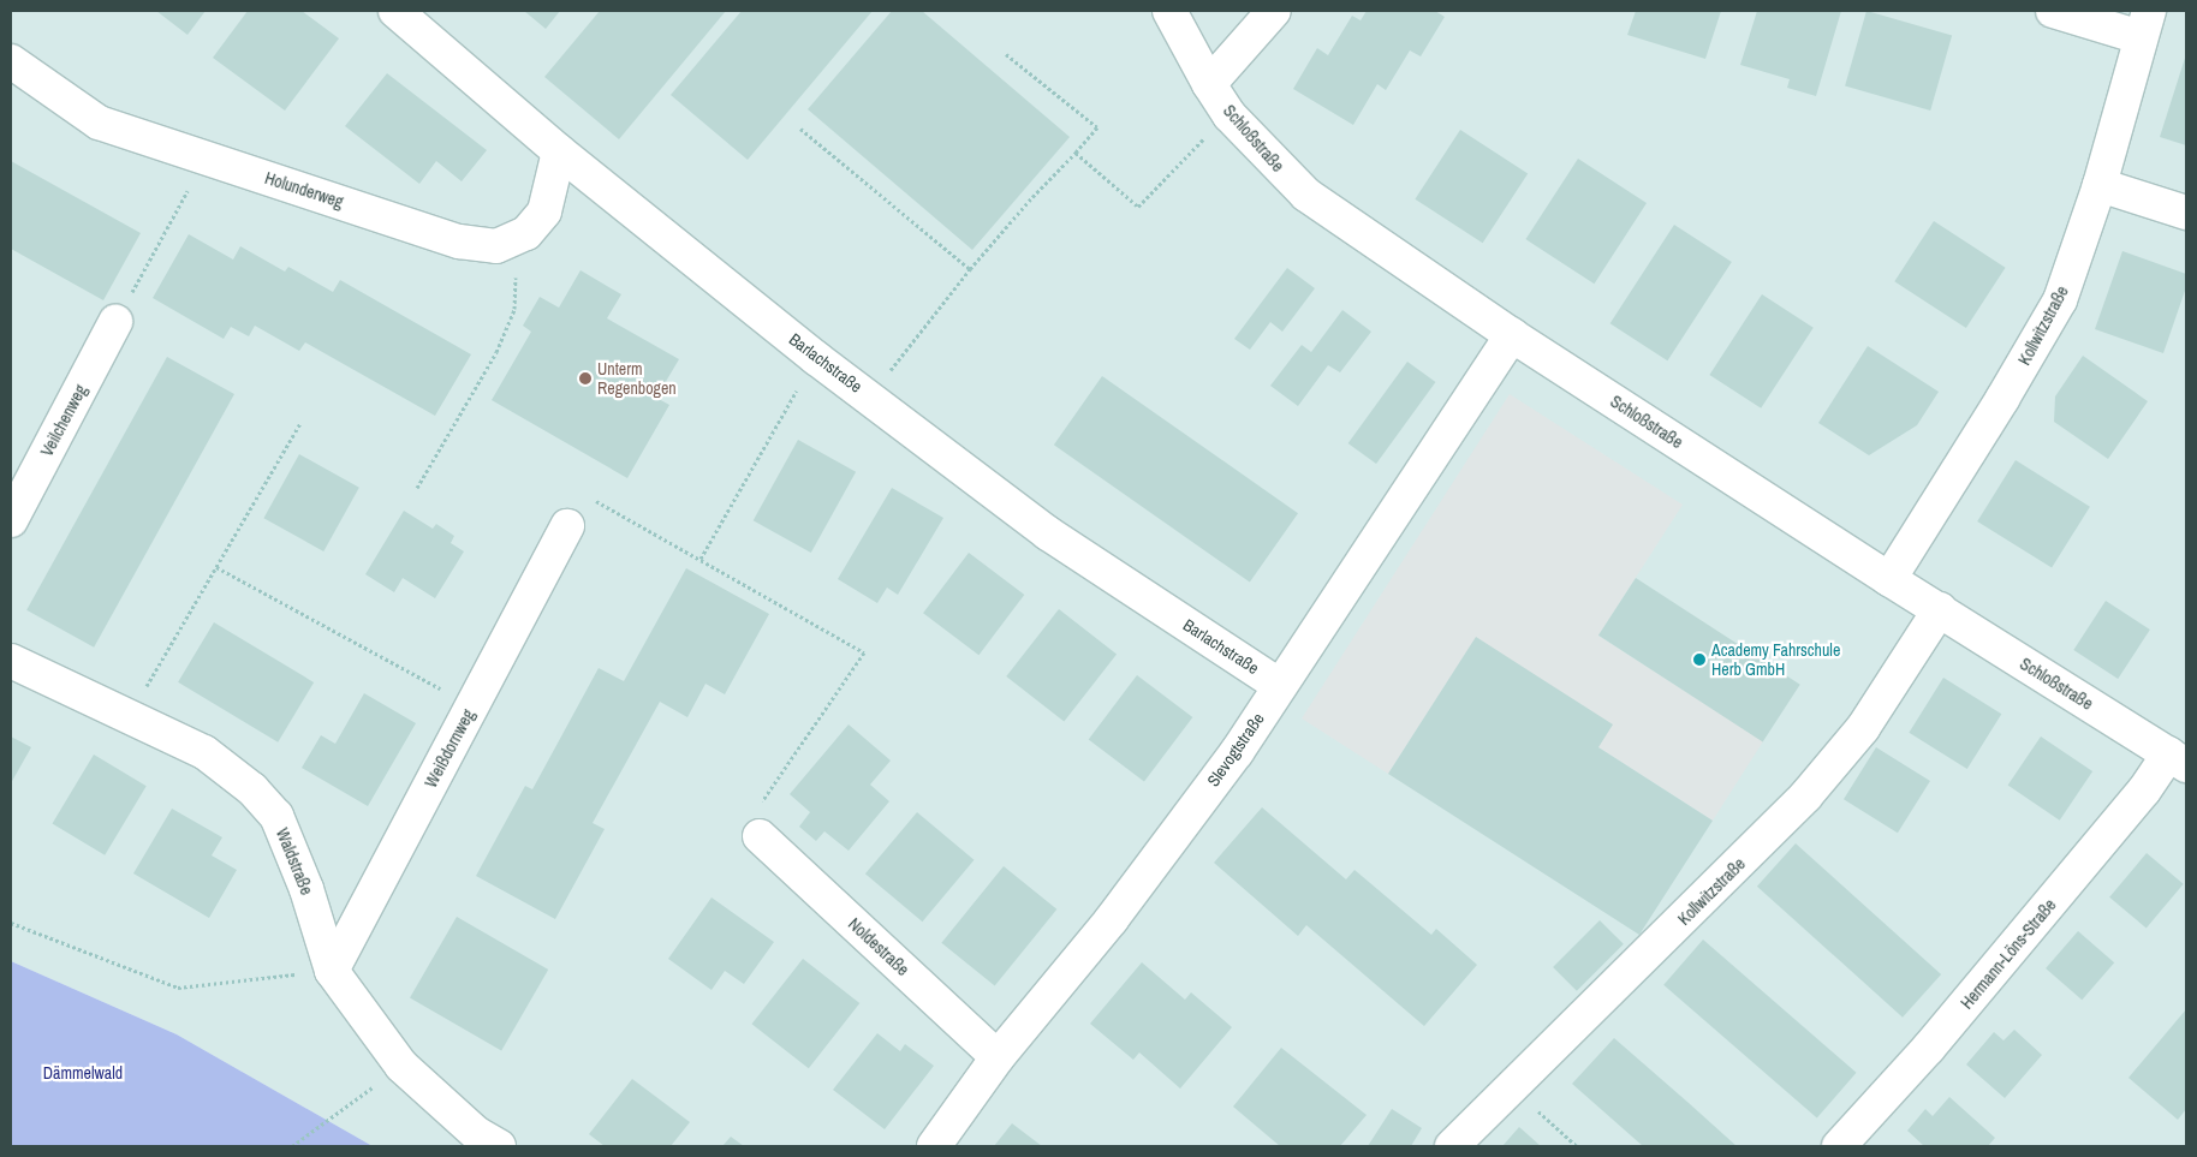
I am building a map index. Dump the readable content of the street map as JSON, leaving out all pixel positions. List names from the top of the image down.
{
  "streets": {
    "street": [
      "Schloßstraße",
      "Holunderweg",
      "Kollwitzstraße",
      "Barlachstraße",
      "Veilchenweg",
      "Weißdornweg",
      "Slevogtstraße",
      "Waldstraße",
      "Noldestraße",
      "Hermann-Löns-Straße"
    ]
  },
  "crossings": [
    ["Schloßstraße", "Kollwitzstraße"],
    ["Schloßstraße", "Slevogtstraße"],
    ["Schloßstraße", "Hermann-Löns-Straße"],
    ["Holunderweg", "Barlachstraße"],
    ["Barlachstraße", "Slevogtstraße"],
    ["Weißdornweg", "Waldstraße"],
    ["Slevogtstraße", "Noldestraße"]
  ],
  "parks": ["Dämmelwald"],
  "places": ["Unterm Regenbogen", "Academy Fahrschule Herb GmbH"]
}
